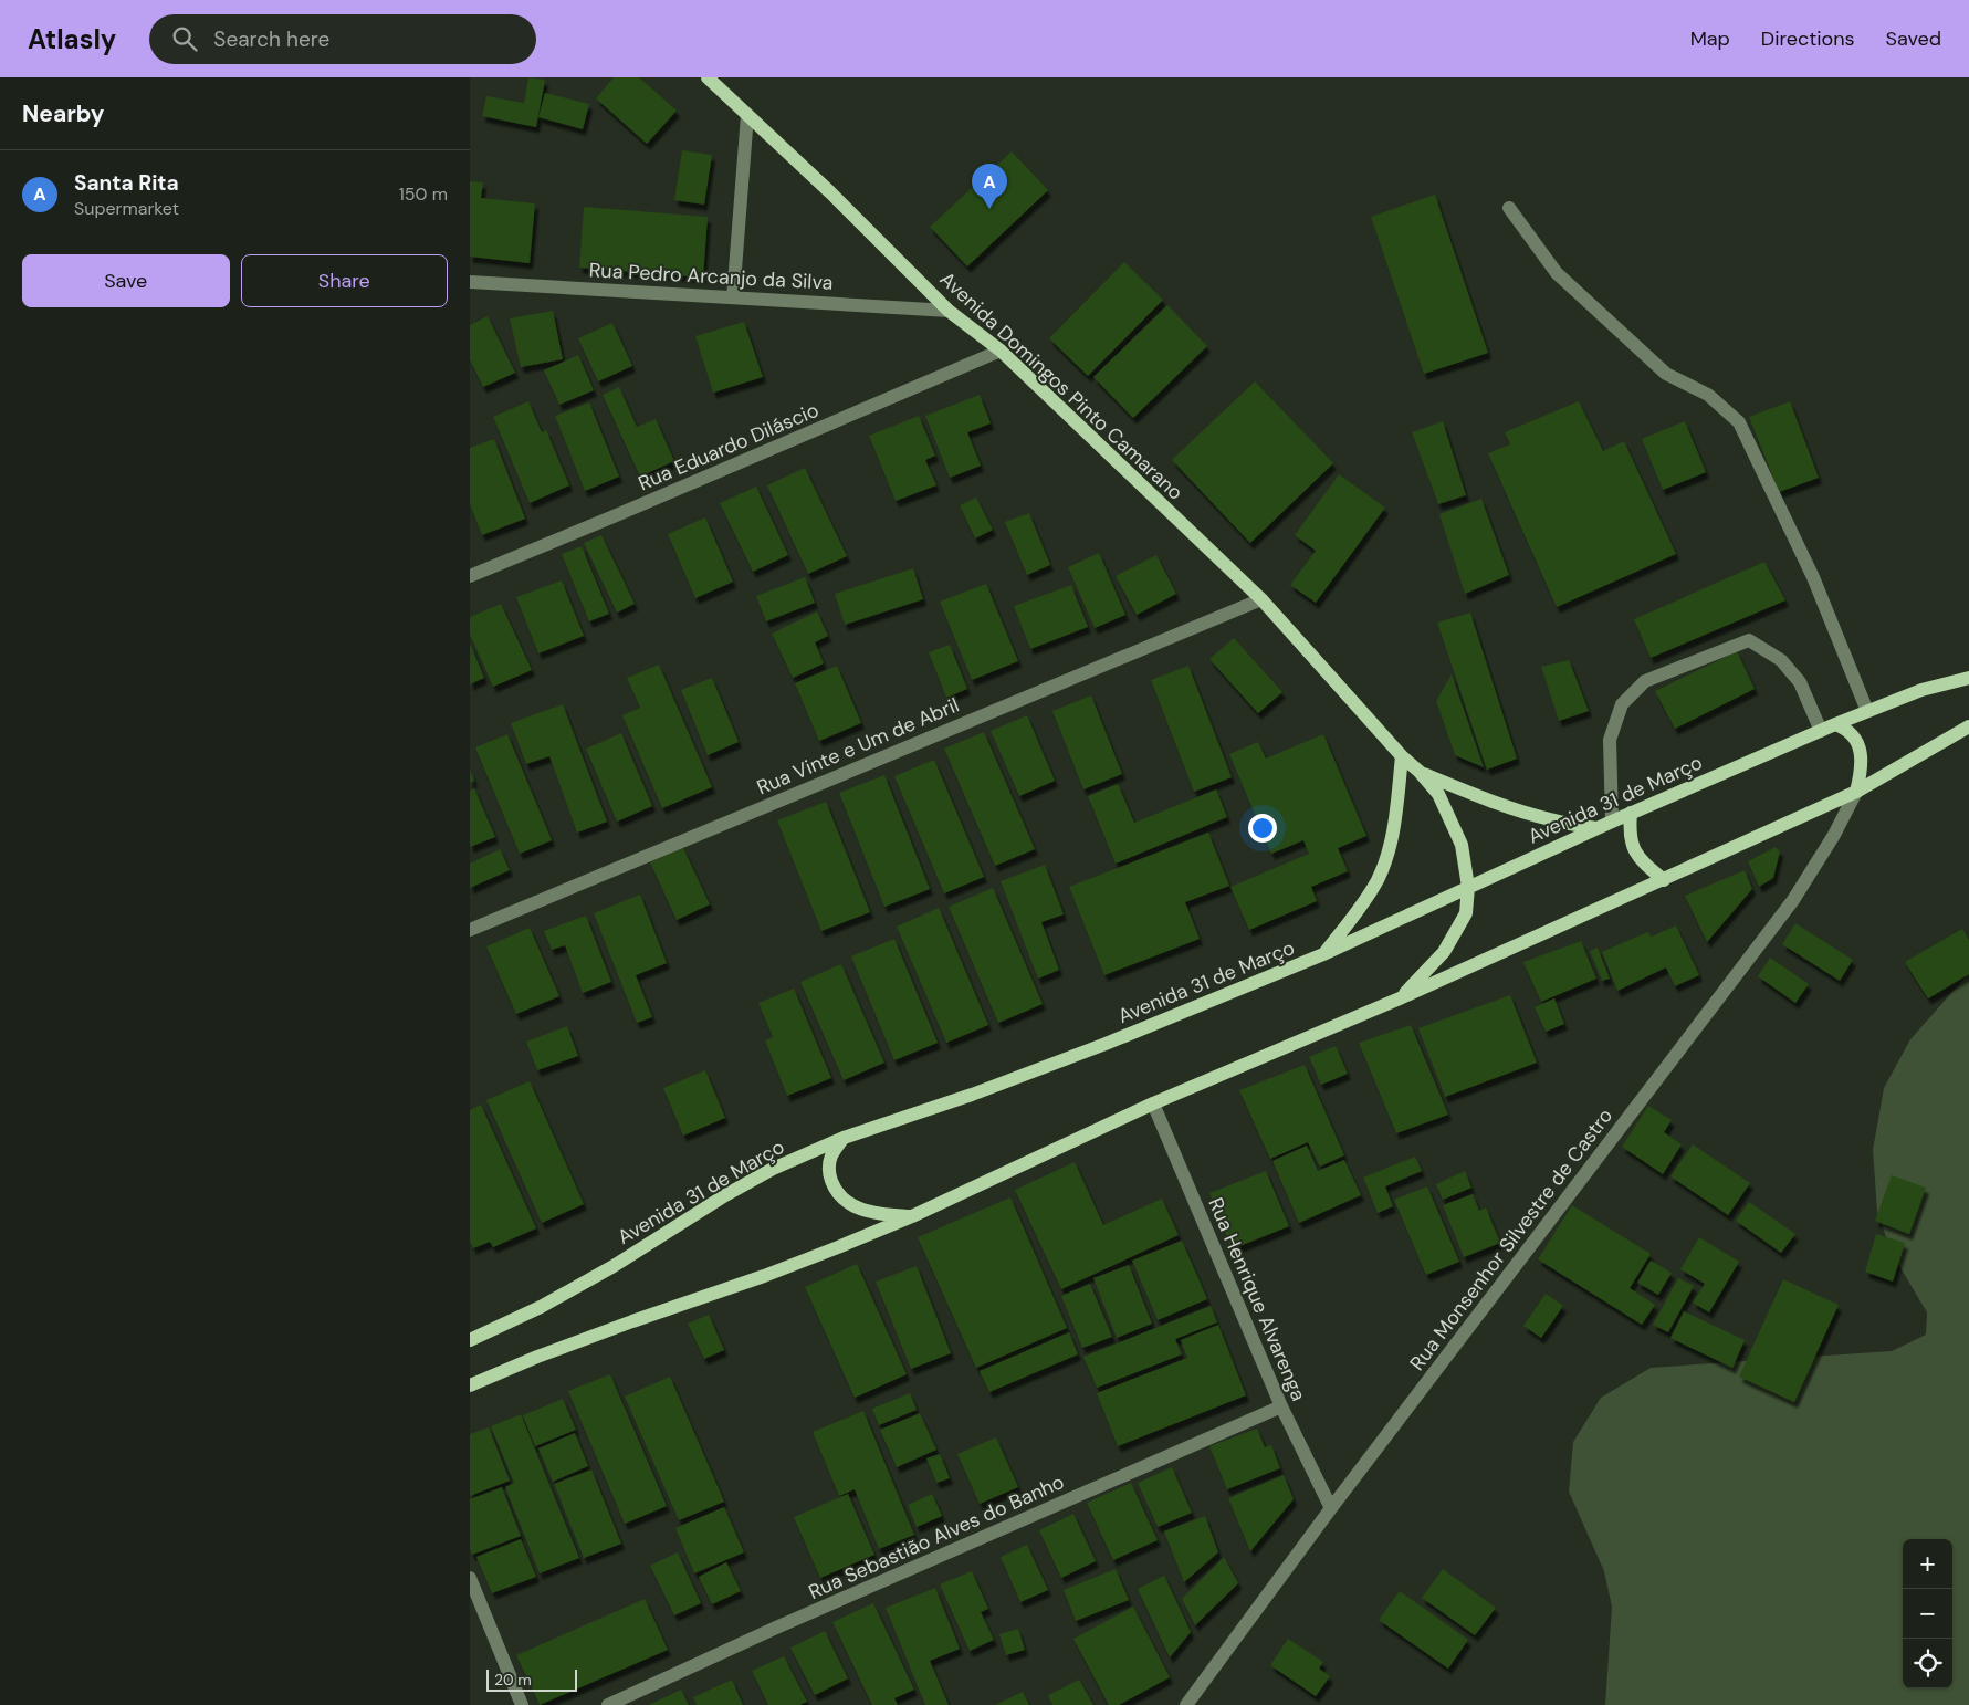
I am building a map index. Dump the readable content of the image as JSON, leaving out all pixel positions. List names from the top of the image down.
{
  "streets": {
    "main road": ["Avenida Domingos Pinto Camarano", "Avenida 31 de Março"],
    "street": [
      "Rua Pedro Arcanjo da Silva",
      "Rua Eduardo Diláscio",
      "Rua Vinte e Um de Abril",
      "Rua Monsenhor Silvestre de Castro",
      "Rua Henrique Alvarenga",
      "Rua Sebastião Alves do Banho"
    ]
  },
  "crossings": [
    ["Rua Pedro Arcanjo da Silva", "Avenida Domingos Pinto Camarano"],
    ["Avenida Domingos Pinto Camarano", "Rua Eduardo Diláscio"],
    ["Avenida Domingos Pinto Camarano", "Rua Vinte e Um de Abril"],
    ["Rua Monsenhor Silvestre de Castro", "Rua Henrique Alvarenga"],
    ["Rua Henrique Alvarenga", "Rua Sebastião Alves do Banho"]
  ],
  "scale_bar": "20 m",
  "page": {
    "header": "Atlasly",
    "search": "Search here",
    "nav": ["Map", "Directions", "Saved"],
    "heading": "Nearby",
    "list": [
      {
        "mark": "A",
        "name": "Santa Rita",
        "note": "Supermarket",
        "value": "150 m"
      }
    ],
    "pins": "A",
    "buttons": ["Save", "Share"],
    "map_buttons": ["+", "−"],
    "scale": "20 m"
  }
}
